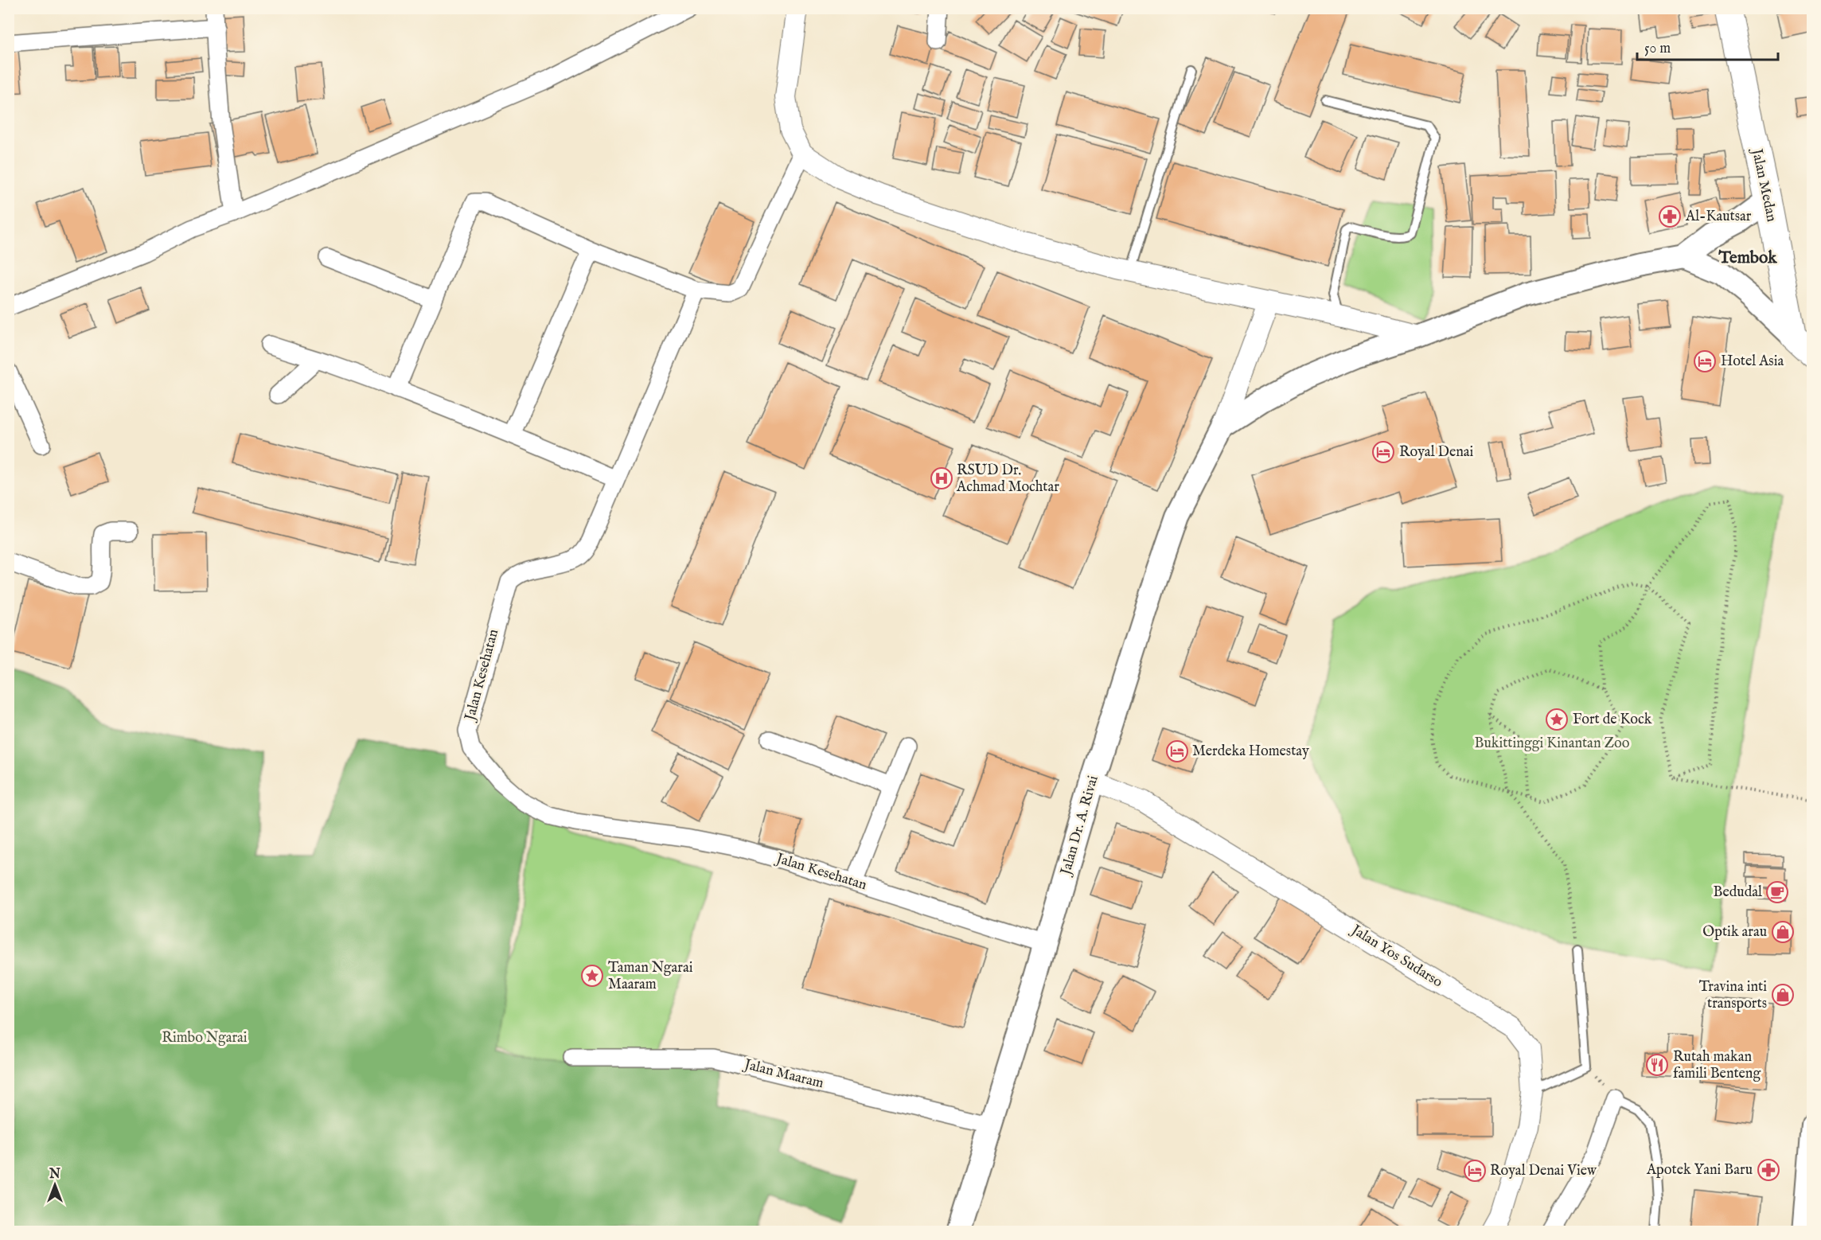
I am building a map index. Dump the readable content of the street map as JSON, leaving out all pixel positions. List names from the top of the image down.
{
  "streets": {
    "main road": ["Jalan Medan", "Jalan Dr. A. Rivai"],
    "street": ["Jalan Kesehatan", "Jalan Yos Sudarso", "Jalan Maaram"]
  },
  "crossings": [
    ["Jalan Kesehatan", "Jalan Dr. A. Rivai"],
    ["Jalan Dr. A. Rivai", "Jalan Yos Sudarso"],
    ["Jalan Dr. A. Rivai", "Jalan Maaram"]
  ],
  "districts": ["Tembok"],
  "parks": ["Bukittinggi Kinantan Zoo", "Rimbo Ngarai"],
  "places": {
    "pharmacy": ["Al-Kautsar", "Apotek Yani Baru"],
    "hotel": [
      "Hotel Asia",
      "Royal Denai",
      "Merdeka Homestay",
      "Royal Denai View"
    ],
    "hospital": ["RSUD Dr. Achmad Mochtar"],
    "place": ["Fort de Kock", "Taman Ngarai Maaram"],
    "cafe": ["Bedudal"],
    "shop": ["Optik arau", "Travina inti transports"],
    "restaurant": ["Rutah makan famili Benteng"]
  },
  "scale_bar": "50 m",
  "north": "top"
}
